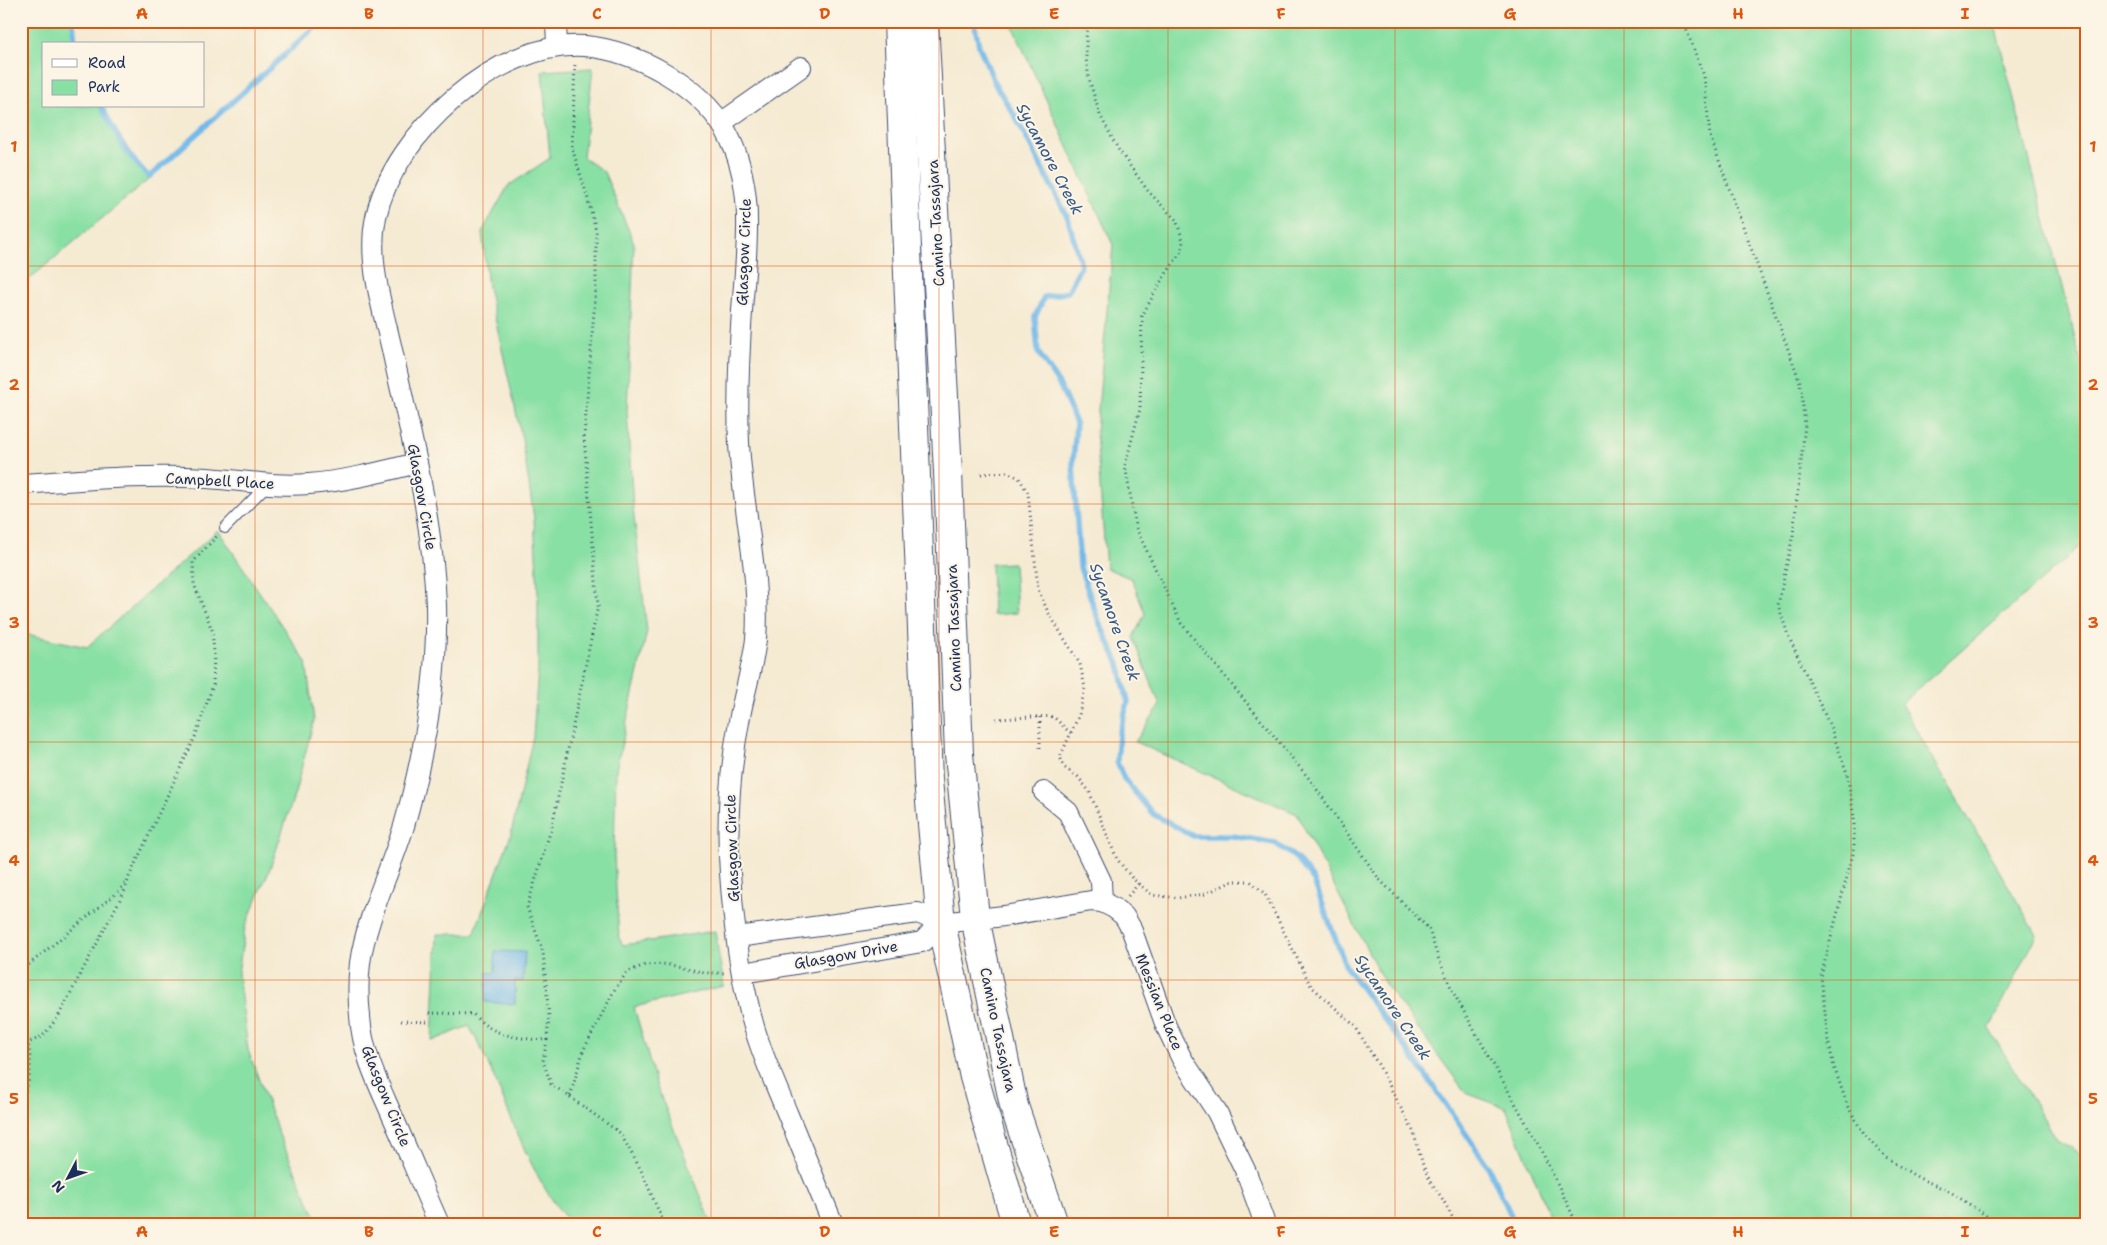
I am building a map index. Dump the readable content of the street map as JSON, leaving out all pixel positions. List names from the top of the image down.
{
  "streets": {
    "main road": ["Camino Tassajara"],
    "street": [
      "Glasgow Circle",
      "Campbell Place",
      "Glasgow Drive",
      "Messian Place"
    ]
  },
  "crossings": [
    ["Camino Tassajara", "Glasgow Drive"],
    ["Glasgow Circle", "Campbell Place"],
    ["Glasgow Circle", "Glasgow Drive"]
  ],
  "water": ["Sycamore Creek"],
  "legend": ["Road", "Park"],
  "north": "bottom left",
  "grid": {
    "columns": [
      "A",
      "B",
      "C",
      "D",
      "E",
      "F",
      "G",
      "H",
      "I"
    ],
    "rows": [
      "1",
      "2",
      "3",
      "4",
      "5"
    ]
  }
}
